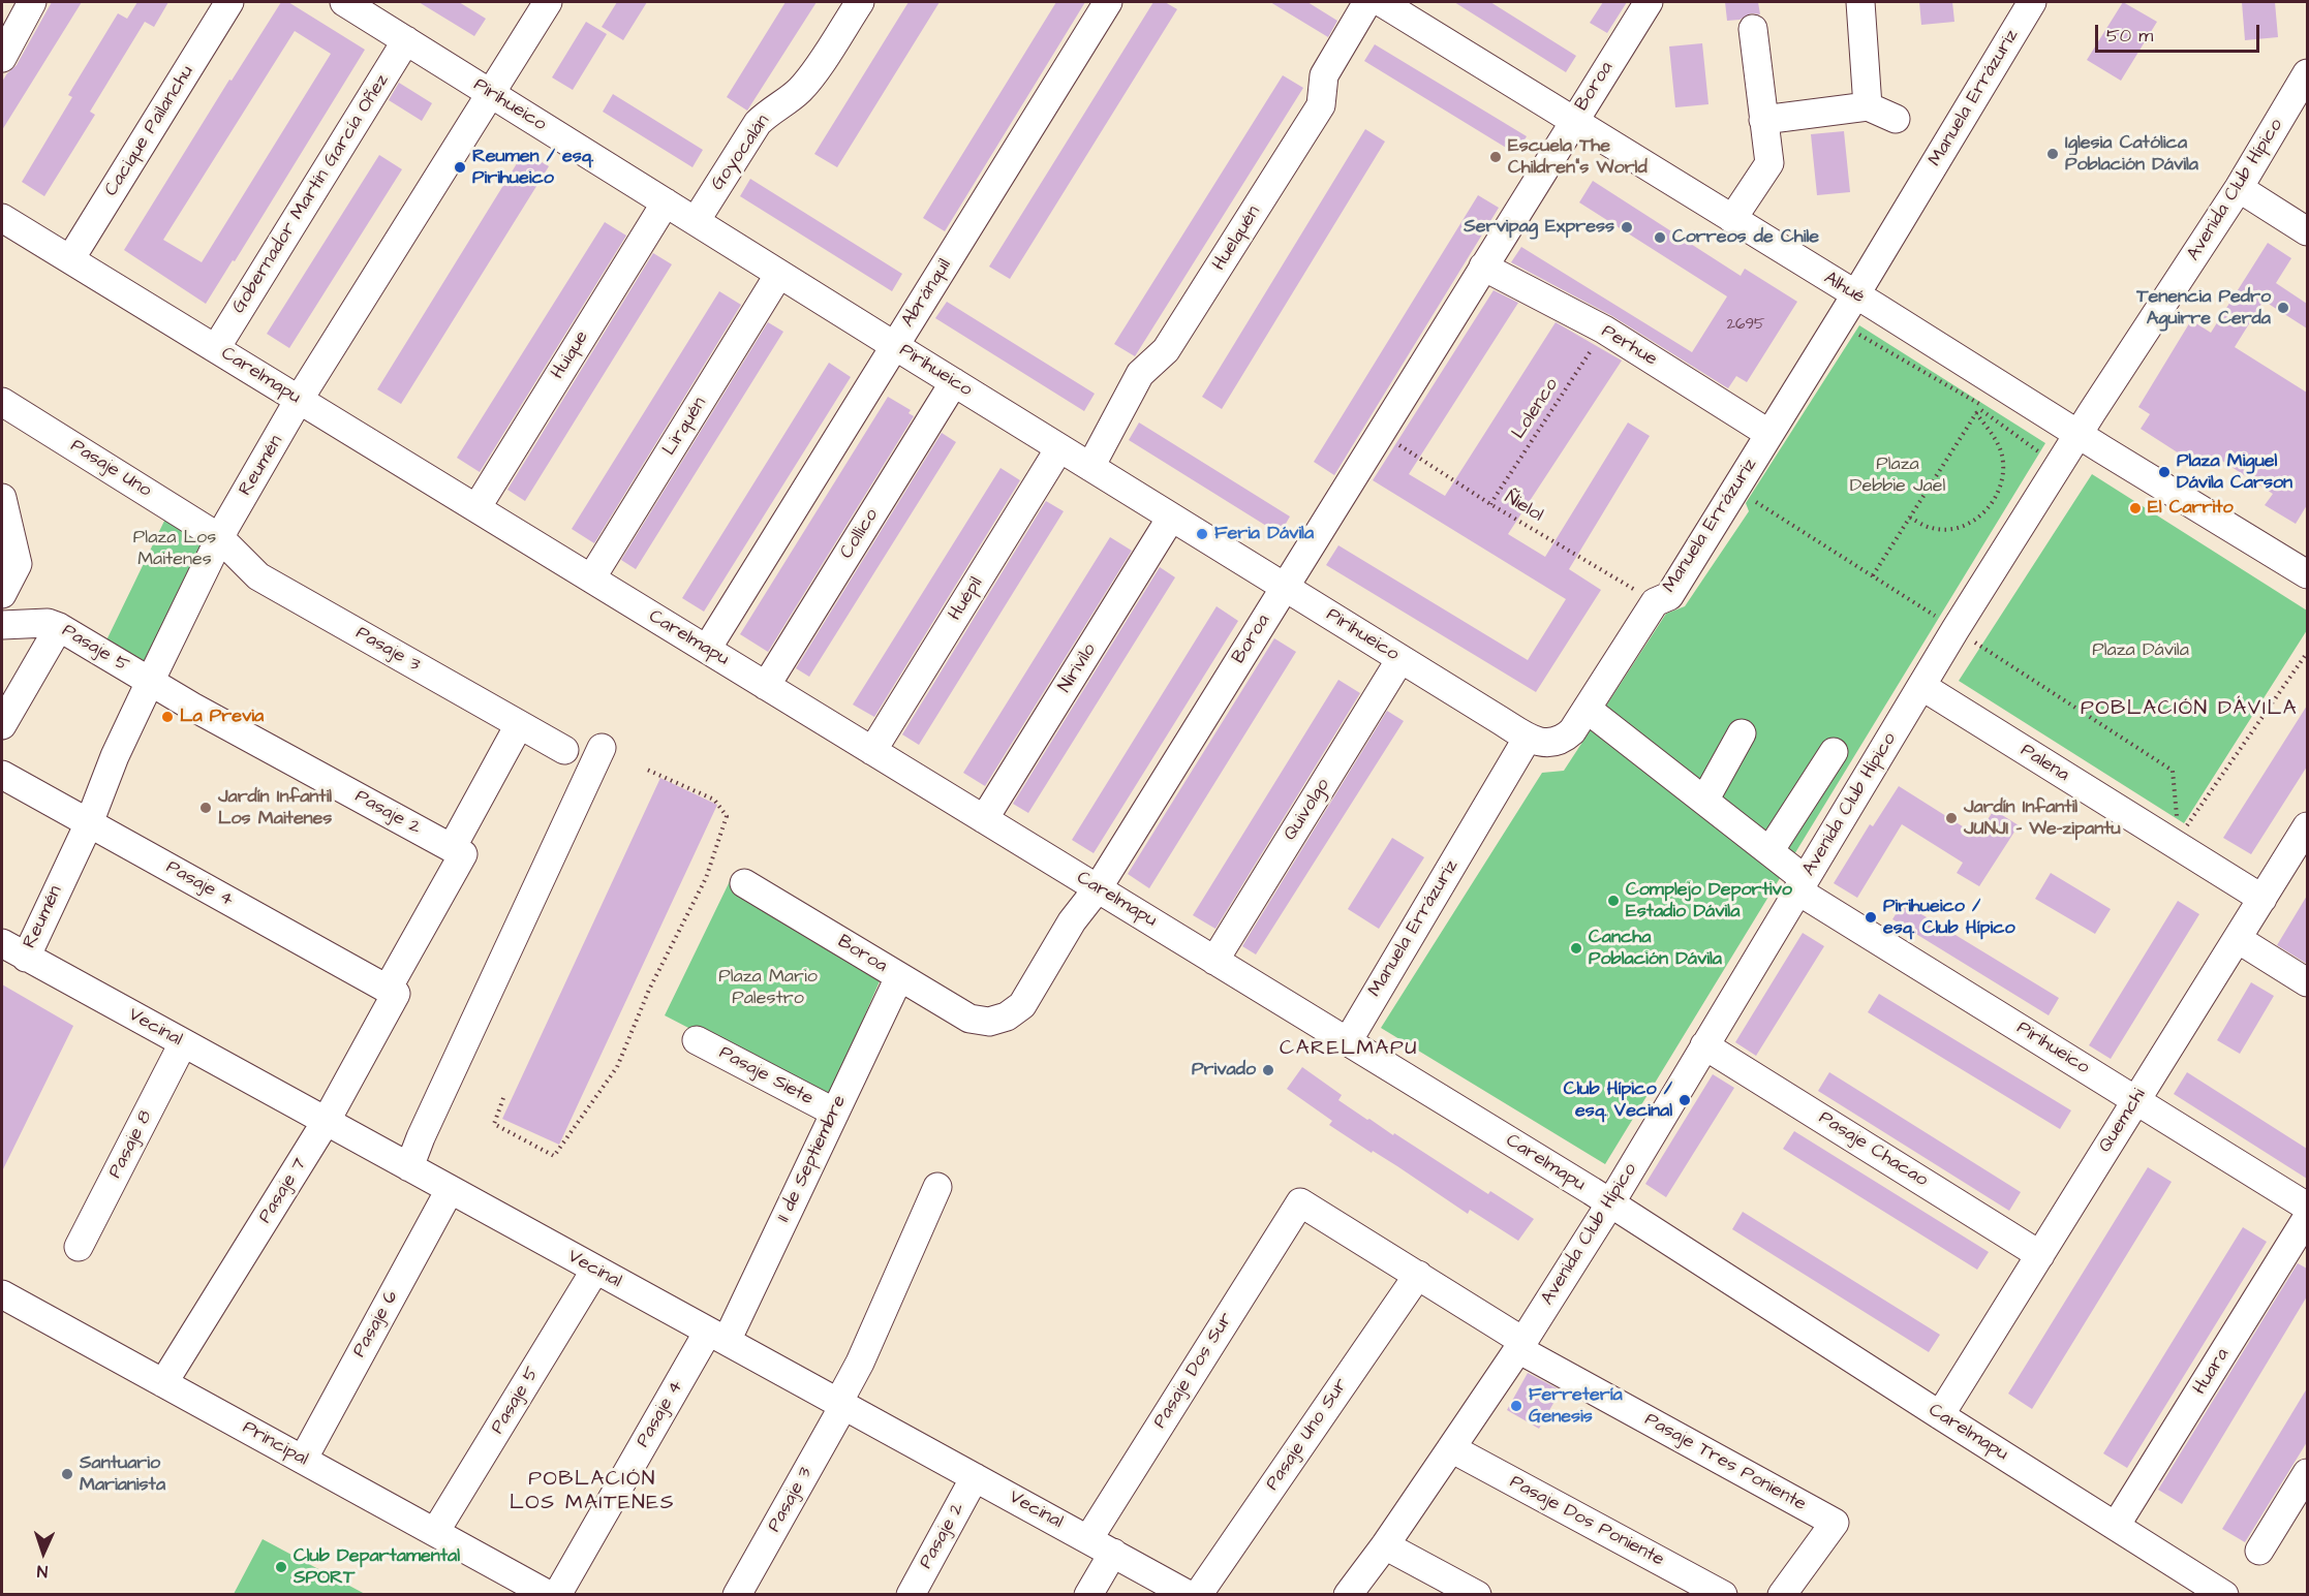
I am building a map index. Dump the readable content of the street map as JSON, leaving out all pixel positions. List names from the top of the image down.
{
  "streets": {
    "street": [
      "Boroa",
      "Manuela Errázuriz",
      "Pirihueico",
      "Cacique Pailanchu",
      "Goyocalán",
      "Avenida Club Hípico",
      "Gobernador Martín García Oñez",
      "Huelquén",
      "Alhué",
      "Abránquil",
      "Perhue",
      "Huique",
      "Carelmapu",
      "Lirquén",
      "Reumén",
      "Pasaje Uno",
      "Collico",
      "Huépil",
      "Pasaje 5",
      "Pasaje 3",
      "Nirivilo",
      "Palena",
      "Quivolgo",
      "Pasaje 2",
      "Pasaje 4",
      "Vecinal",
      "Pasaje Siete",
      "Quemchi",
      "Pasaje 8",
      "Pasaje Chacao",
      "11 de Septiembre",
      "Pasaje 7",
      "Pasaje 6",
      "Pasaje Dos Sur",
      "Huara",
      "Pasaje Uno Sur",
      "Principal",
      "Pasaje Tres Poniente",
      "Pasaje Dos Poniente"
    ],
    "path": ["Lolenco", "Ñielol"]
  },
  "crossings": [
    ["Boroa", "Pirihueico"],
    ["Boroa", "Alhué"],
    ["Boroa", "Perhue"],
    ["Boroa", "Carelmapu"],
    ["Boroa", "Ñielol"],
    ["Boroa", "11 de Septiembre"],
    ["Manuela Errázuriz", "Pirihueico"],
    ["Manuela Errázuriz", "Alhué"],
    ["Manuela Errázuriz", "Perhue"],
    ["Manuela Errázuriz", "Carelmapu"],
    ["Manuela Errázuriz", "Ñielol"],
    ["Pirihueico", "Goyocalán"],
    ["Pirihueico", "Avenida Club Hípico"],
    ["Pirihueico", "Gobernador Martín García Oñez"],
    ["Pirihueico", "Huelquén"],
    ["Pirihueico", "Abránquil"],
    ["Pirihueico", "Huique"],
    ["Pirihueico", "Lirquén"],
    ["Pirihueico", "Reumén"],
    ["Pirihueico", "Collico"],
    ["Pirihueico", "Huépil"],
    ["Pirihueico", "Nirivilo"],
    ["Pirihueico", "Quivolgo"],
    ["Pirihueico", "Quemchi"],
    ["Cacique Pailanchu", "Carelmapu"],
    ["Avenida Club Hípico", "Alhué"],
    ["Avenida Club Hípico", "Carelmapu"],
    ["Avenida Club Hípico", "Palena"],
    ["Avenida Club Hípico", "Pasaje Chacao"],
    ["Avenida Club Hípico", "Pasaje Tres Poniente"],
    ["Avenida Club Hípico", "Pasaje Dos Poniente"],
    ["Gobernador Martín García Oñez", "Carelmapu"],
    ["Abránquil", "Carelmapu"],
    ["Perhue", "Lolenco"],
    ["Huique", "Carelmapu"],
    ["Carelmapu", "Lirquén"],
    ["Carelmapu", "Reumén"],
    ["Carelmapu", "Collico"],
    ["Carelmapu", "Huépil"],
    ["Carelmapu", "Nirivilo"],
    ["Carelmapu", "Quivolgo"],
    ["Carelmapu", "Quemchi"],
    ["Carelmapu", "Huara"],
    ["Lolenco", "Ñielol"],
    ["Reumén", "Pasaje Uno"],
    ["Reumén", "Pasaje 5"],
    ["Reumén", "Pasaje 3"],
    ["Reumén", "Pasaje 2"],
    ["Reumén", "Pasaje 4"],
    ["Reumén", "Vecinal"],
    ["Pasaje Uno", "Pasaje 3"],
    ["Pasaje 5", "Pasaje 2"],
    ["Pasaje 5", "Vecinal"],
    ["Pasaje 5", "Principal"],
    ["Pasaje 3", "Vecinal"],
    ["Pasaje 3", "Pasaje 7"],
    ["Palena", "Quemchi"],
    ["Pasaje 2", "Vecinal"],
    ["Pasaje 2", "Pasaje 7"],
    ["Pasaje 4", "Vecinal"],
    ["Pasaje 4", "11 de Septiembre"],
    ["Pasaje 4", "Pasaje 7"],
    ["Vecinal", "Pasaje 8"],
    ["Vecinal", "11 de Septiembre"],
    ["Vecinal", "Pasaje 7"],
    ["Vecinal", "Pasaje 6"],
    ["Vecinal", "Pasaje Dos Sur"],
    ["Pasaje Siete", "11 de Septiembre"],
    ["Quemchi", "Pasaje Chacao"],
    ["Pasaje 7", "Principal"],
    ["Pasaje 6", "Principal"],
    ["Pasaje Dos Sur", "Pasaje Tres Poniente"],
    ["Pasaje Uno Sur", "Pasaje Tres Poniente"]
  ],
  "districts": ["POBLACIÓN DÁVILA", "CARELMAPU", "POBLACIÓN LOS MAITENES"],
  "parks": [
    "Plaza Debbie Jael",
    "Plaza Los Maitenes",
    "Plaza Dávila",
    "Plaza Mario Palestro"
  ],
  "places": [
    "Iglesia Católica Población Dávila",
    "Escuela The Children\"s World",
    "Reumen / esq. Pirihueico",
    "Servipag Express",
    "Correos de Chile",
    "Tenencia Pedro Aguirre Cerda",
    "Plaza Miguel Dávila Carson",
    "El Carrito",
    "Feria Dávila",
    "La Previa",
    "Jardín Infantil Los Maitenes",
    "Jardín Infantil JUNJI - We-zipantu",
    "Complejo Deportivo Estadio Dávila",
    "Pirihueico / esq. Club Hípico",
    "Cancha Población Dávila",
    "Privado",
    "Club Hípico / esq. Vecinal",
    "Ferretería Genesis",
    "Santuario Marianista",
    "Club Departamental SPORT"
  ],
  "house_numbers": ["2695"],
  "scale_bar": "50 m",
  "north": "bottom"
}
